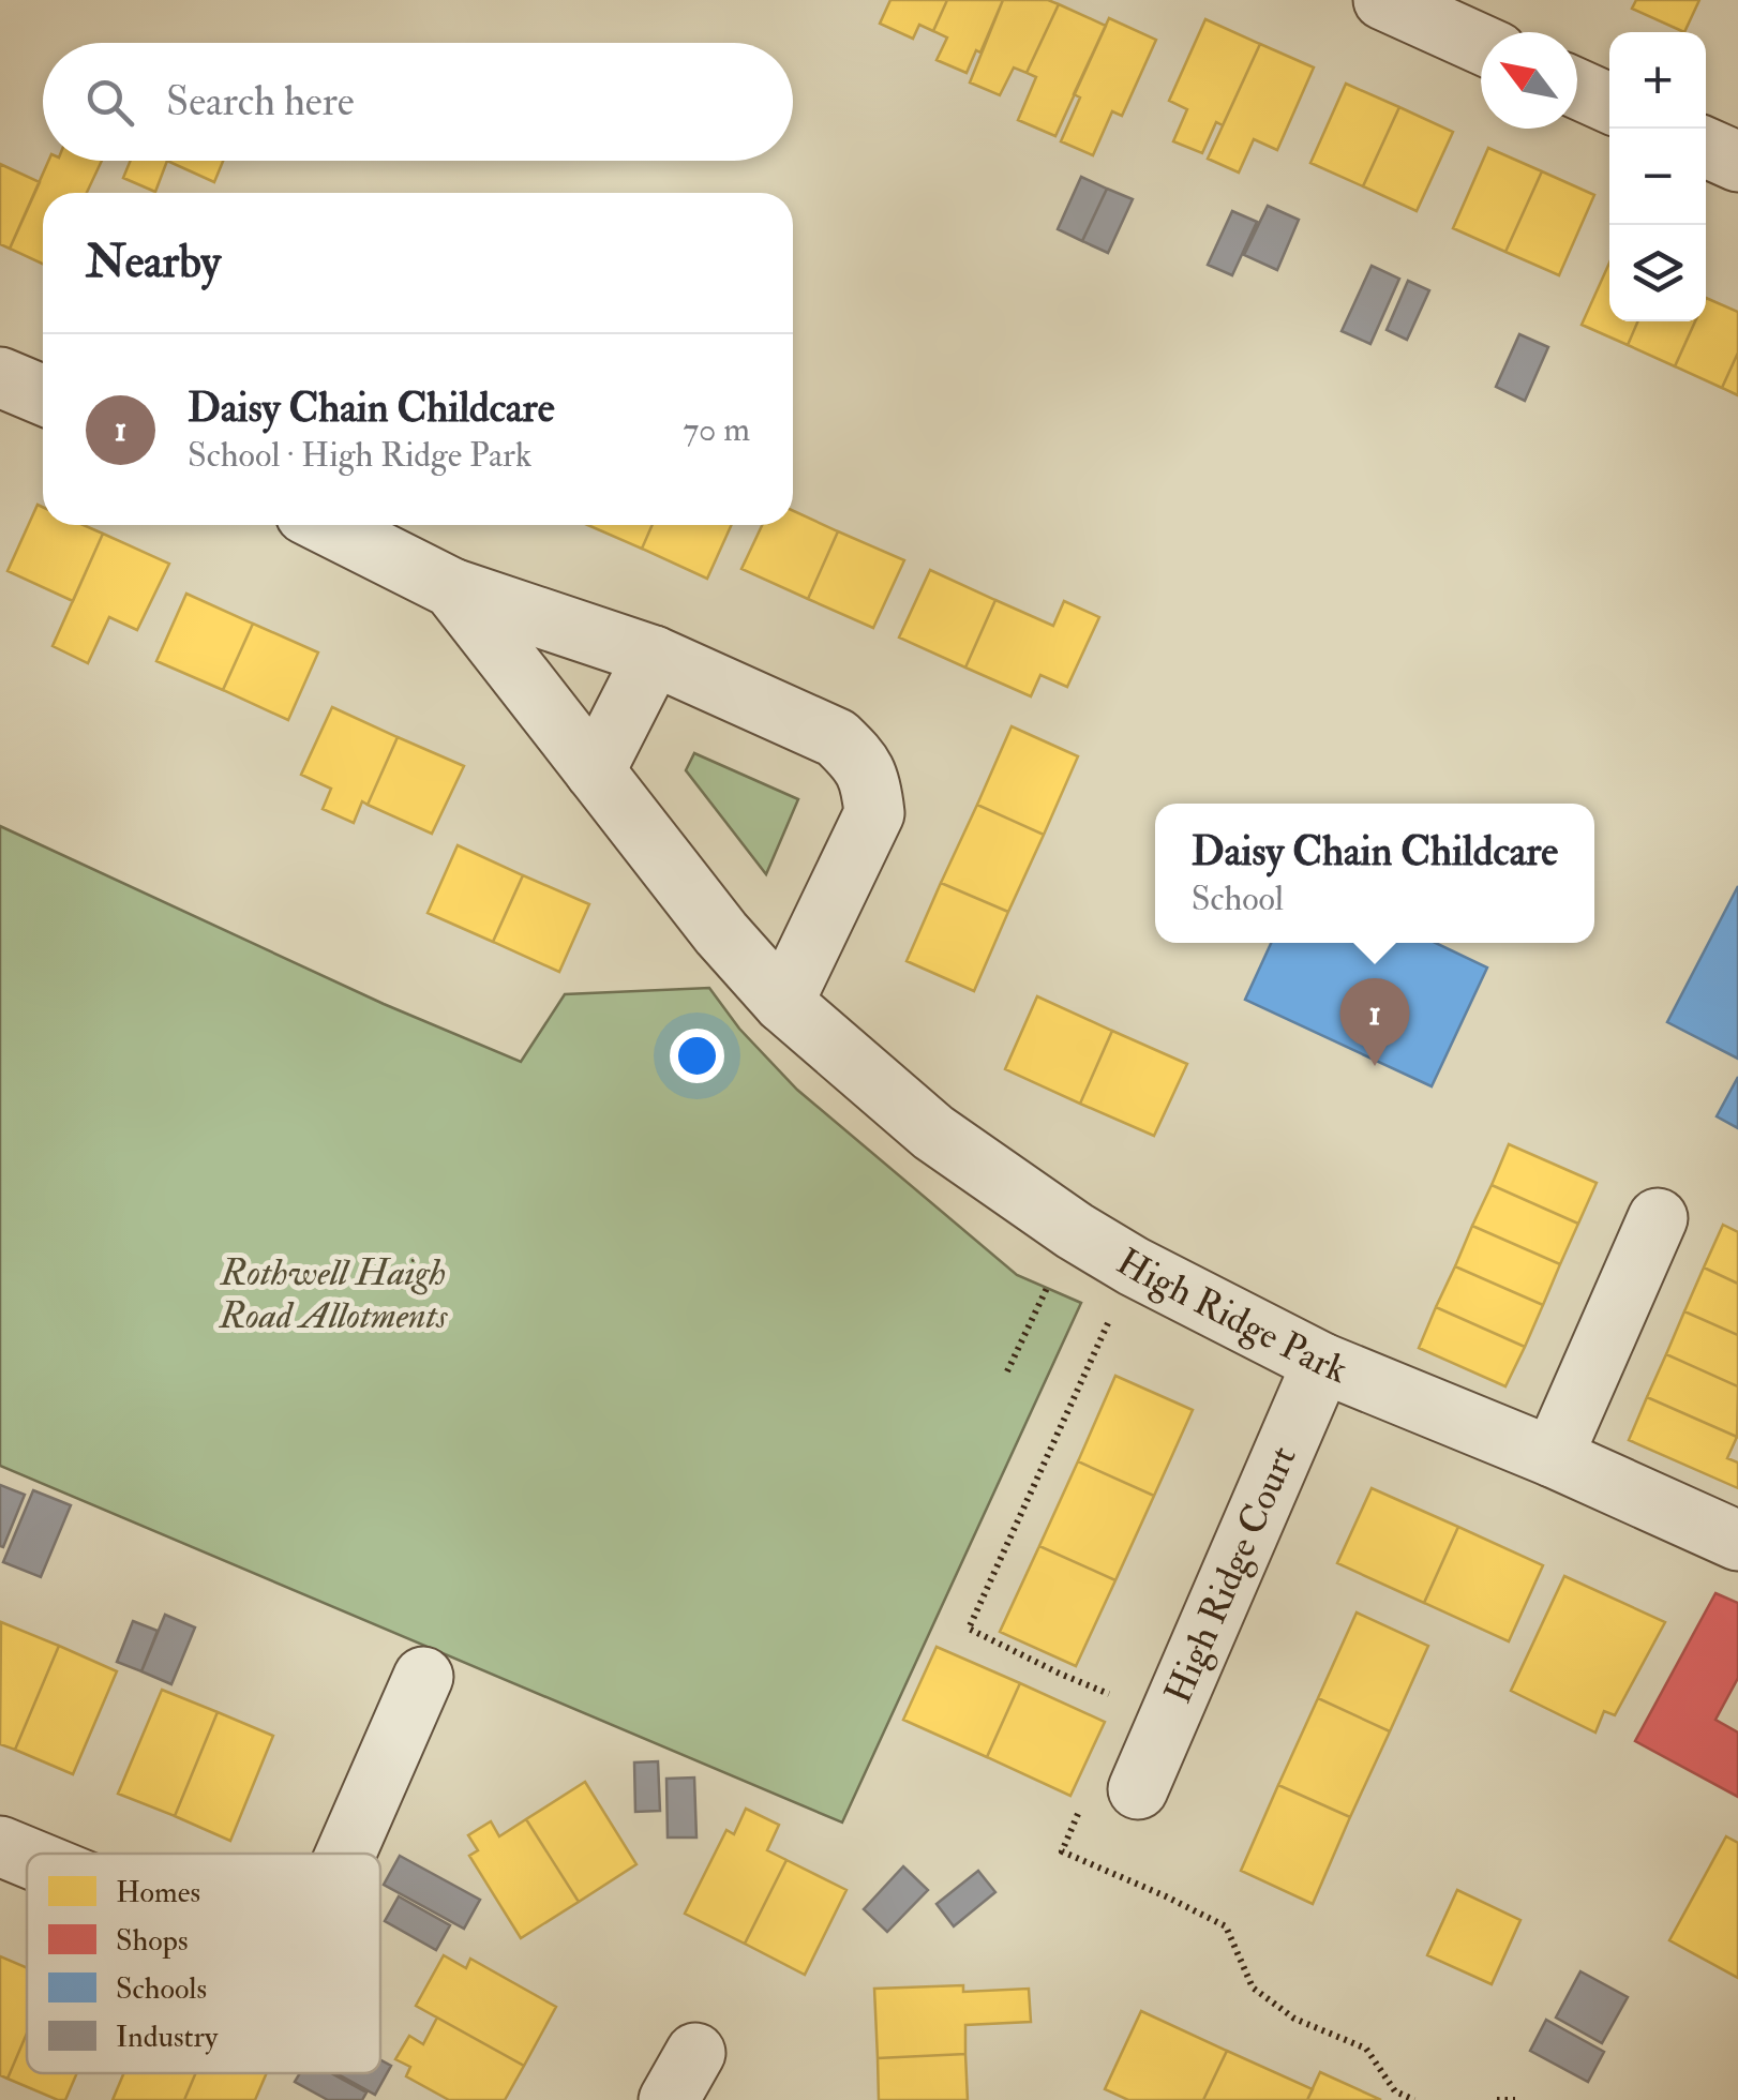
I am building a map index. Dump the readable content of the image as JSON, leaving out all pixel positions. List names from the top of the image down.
{
  "streets": {
    "street": ["High Ridge Park", "High Ridge Court"]
  },
  "crossings": [
    ["High Ridge Park", "High Ridge Court"]
  ],
  "parks": ["Rothwell Haigh Road Allotments"],
  "legend": [
    "Homes",
    "Shops",
    "Schools",
    "Industry"
  ],
  "north": "top left",
  "page": {
    "map_buttons": ["+", "−"],
    "search": "Search here",
    "heading": "Nearby",
    "list": [
      {
        "mark": "1",
        "name": "Daisy Chain Childcare",
        "note": "School · High Ridge Park",
        "value": "70 m"
      }
    ],
    "popup": ["Daisy Chain Childcare", "School"],
    "pins": "1"
  }
}
